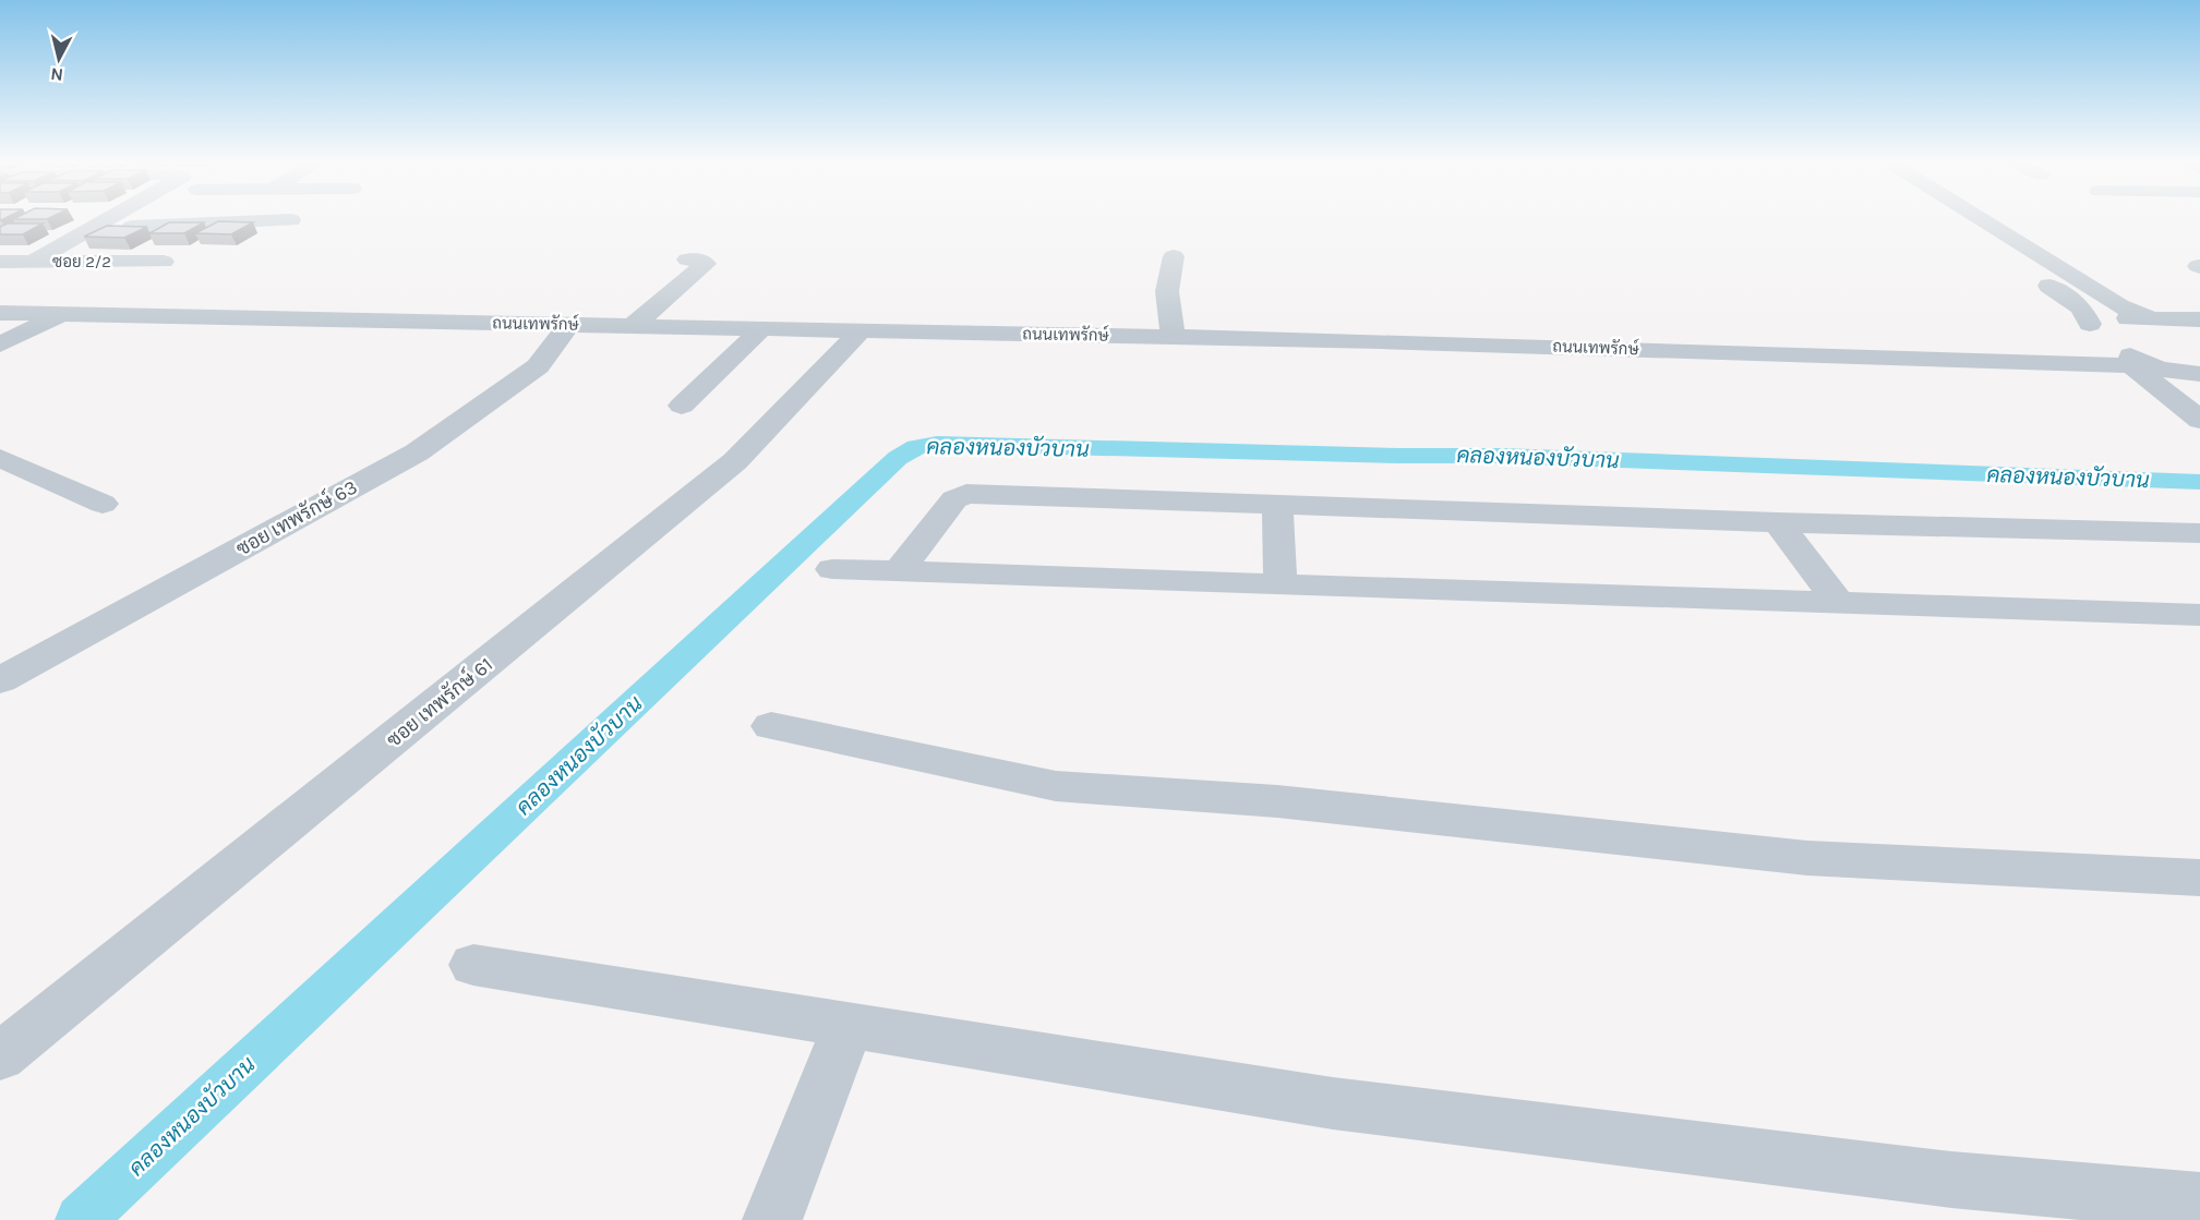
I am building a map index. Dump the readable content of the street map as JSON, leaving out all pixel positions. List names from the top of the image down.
{
  "streets": {
    "street": [
      "ซอย 2/2",
      "ถนนเทพรักษ์",
      "ซอย เทพรักษ์ 63",
      "ซอย เทพรักษ์ 61"
    ]
  },
  "crossings": [
    ["ถนนเทพรักษ์", "ซอย เทพรักษ์ 63"],
    ["ถนนเทพรักษ์", "ซอย เทพรักษ์ 61"]
  ],
  "water": ["คลองหนองบัวบาน"],
  "north": "bottom"
}
